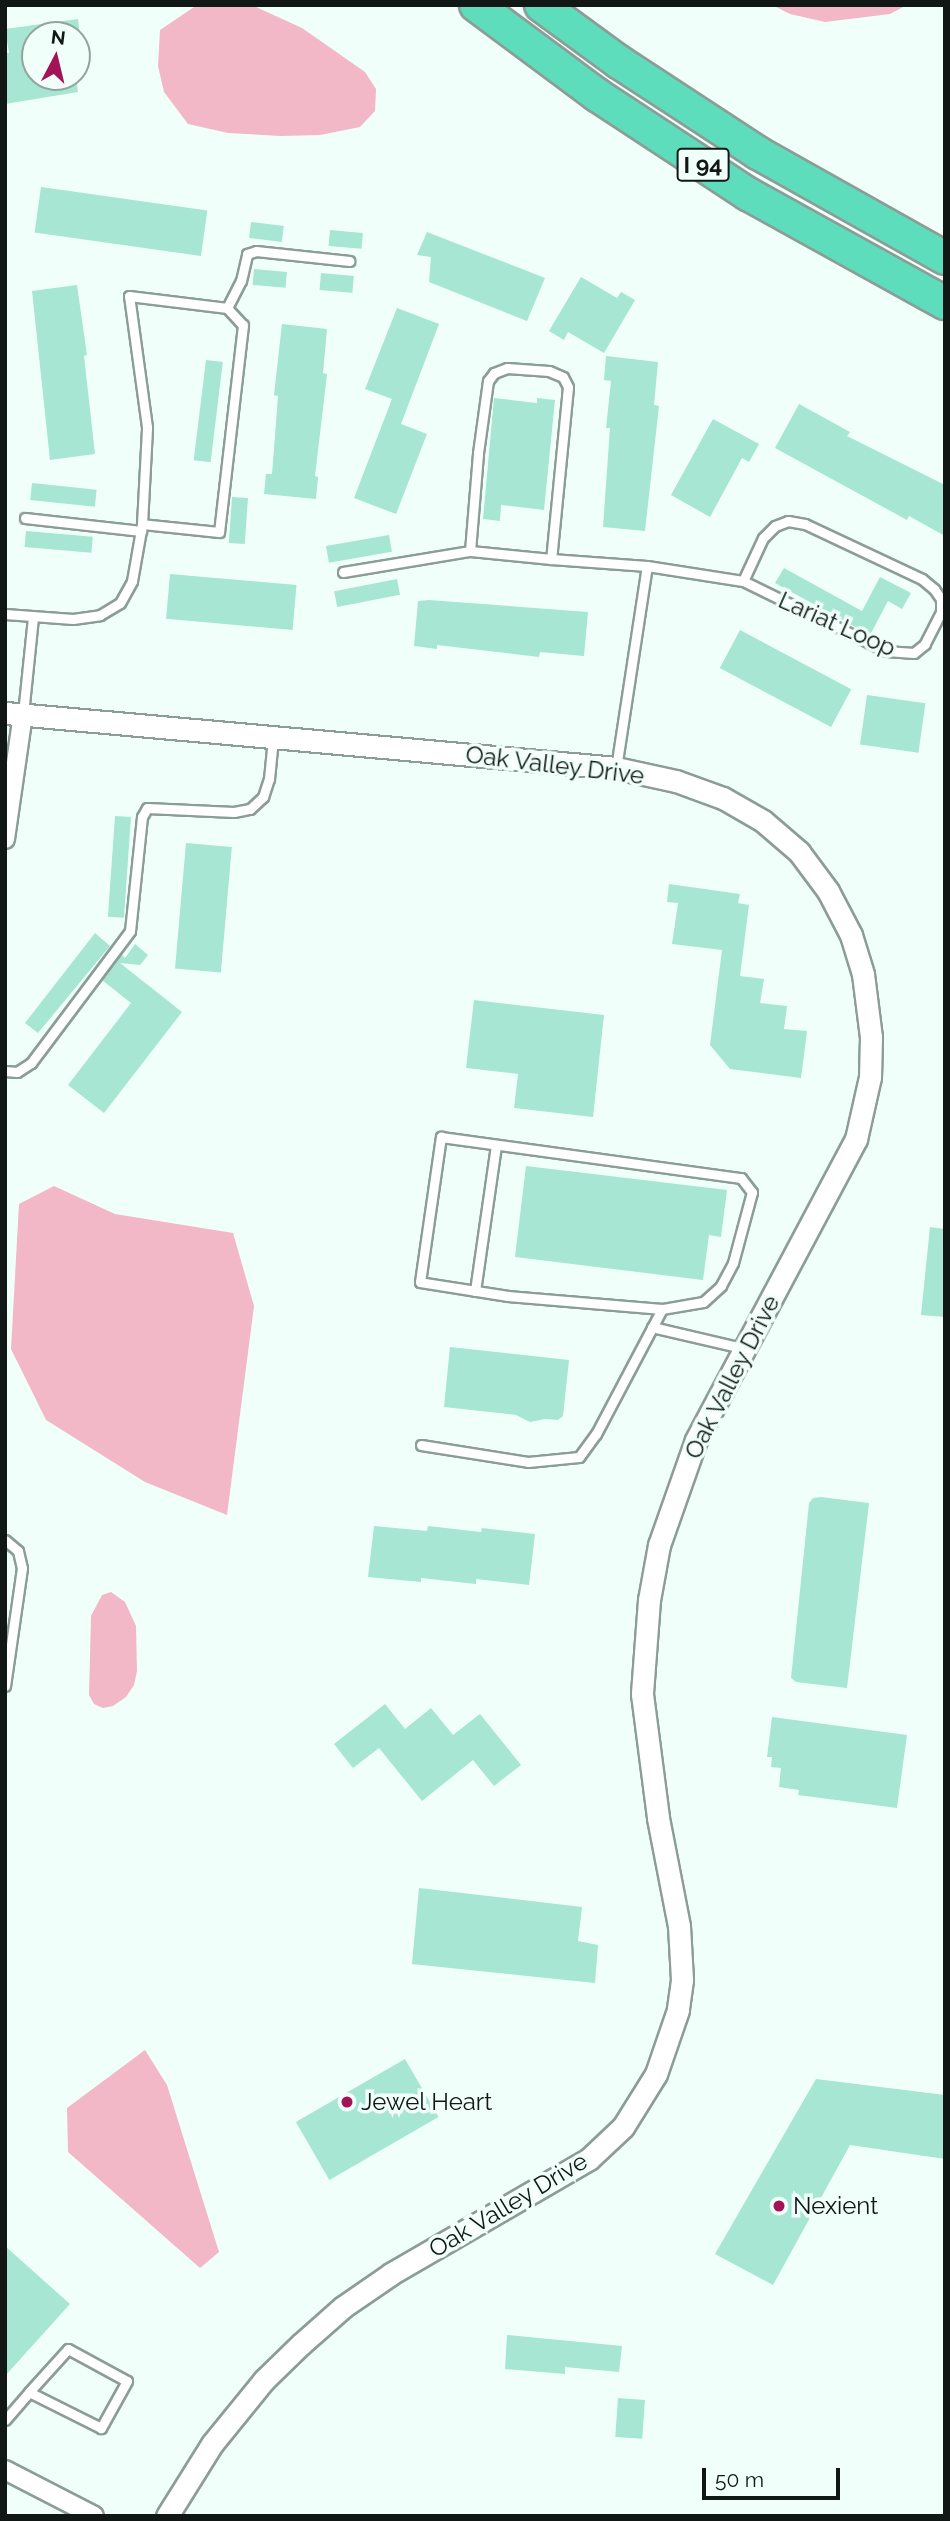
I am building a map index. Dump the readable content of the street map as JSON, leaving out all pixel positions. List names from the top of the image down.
{
  "streets": {
    "highway": ["I 94"],
    "street": ["Oak Valley Drive"],
    "lane": ["Lariat Loop"]
  },
  "places": ["Jewel Heart", "Nexient"],
  "scale_bar": "50 m",
  "north": "top"
}
